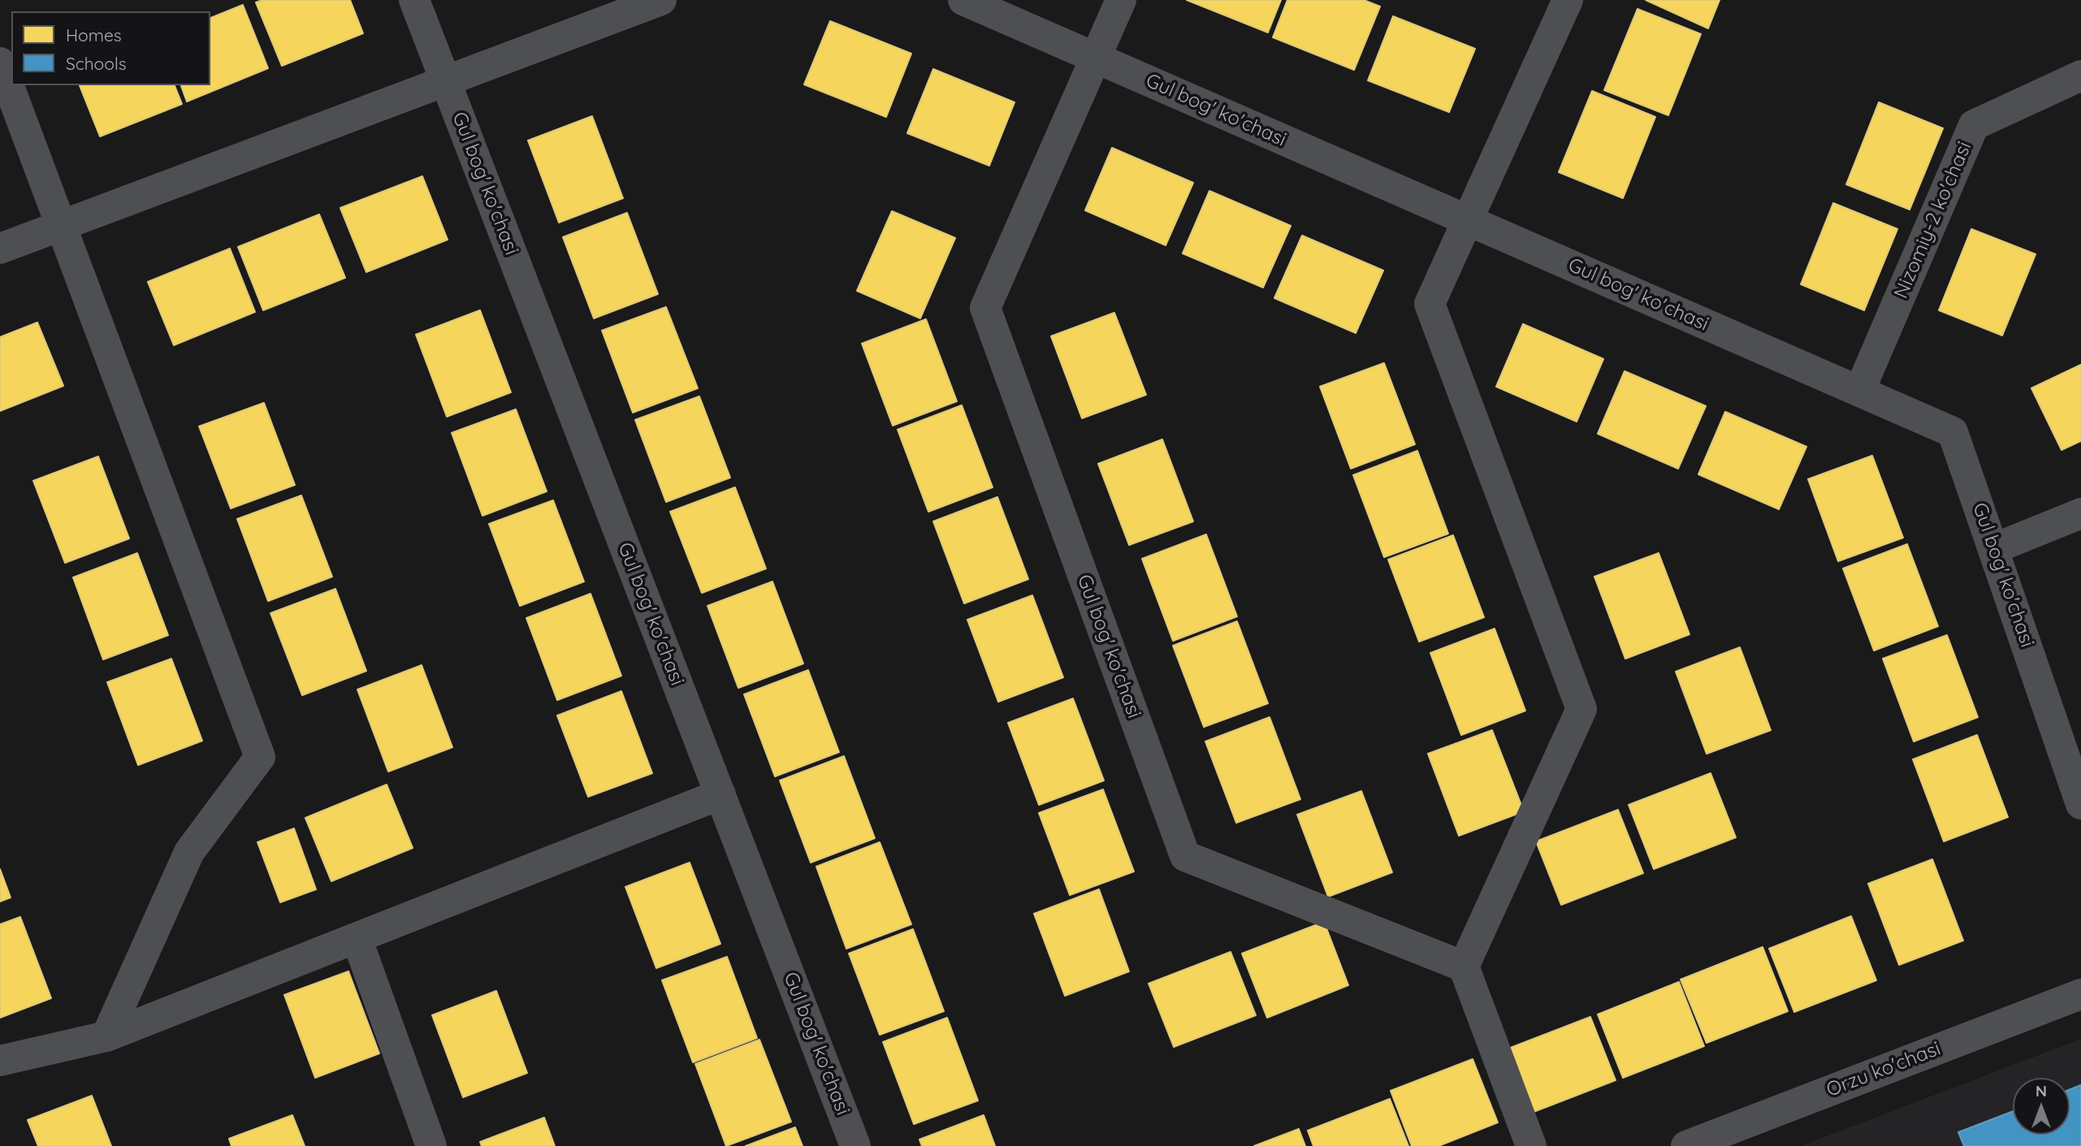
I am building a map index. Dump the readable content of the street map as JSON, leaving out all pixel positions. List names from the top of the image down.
{
  "streets": {
    "street": ["Gul bog' ko'chasi", "Nizomiy-2 ko'chasi", "Orzu ko'chasi"]
  },
  "crossings": [
    ["Gul bog' ko'chasi", "Nizomiy-2 ko'chasi"]
  ],
  "legend": ["Homes", "Schools"],
  "north": "top"
}
